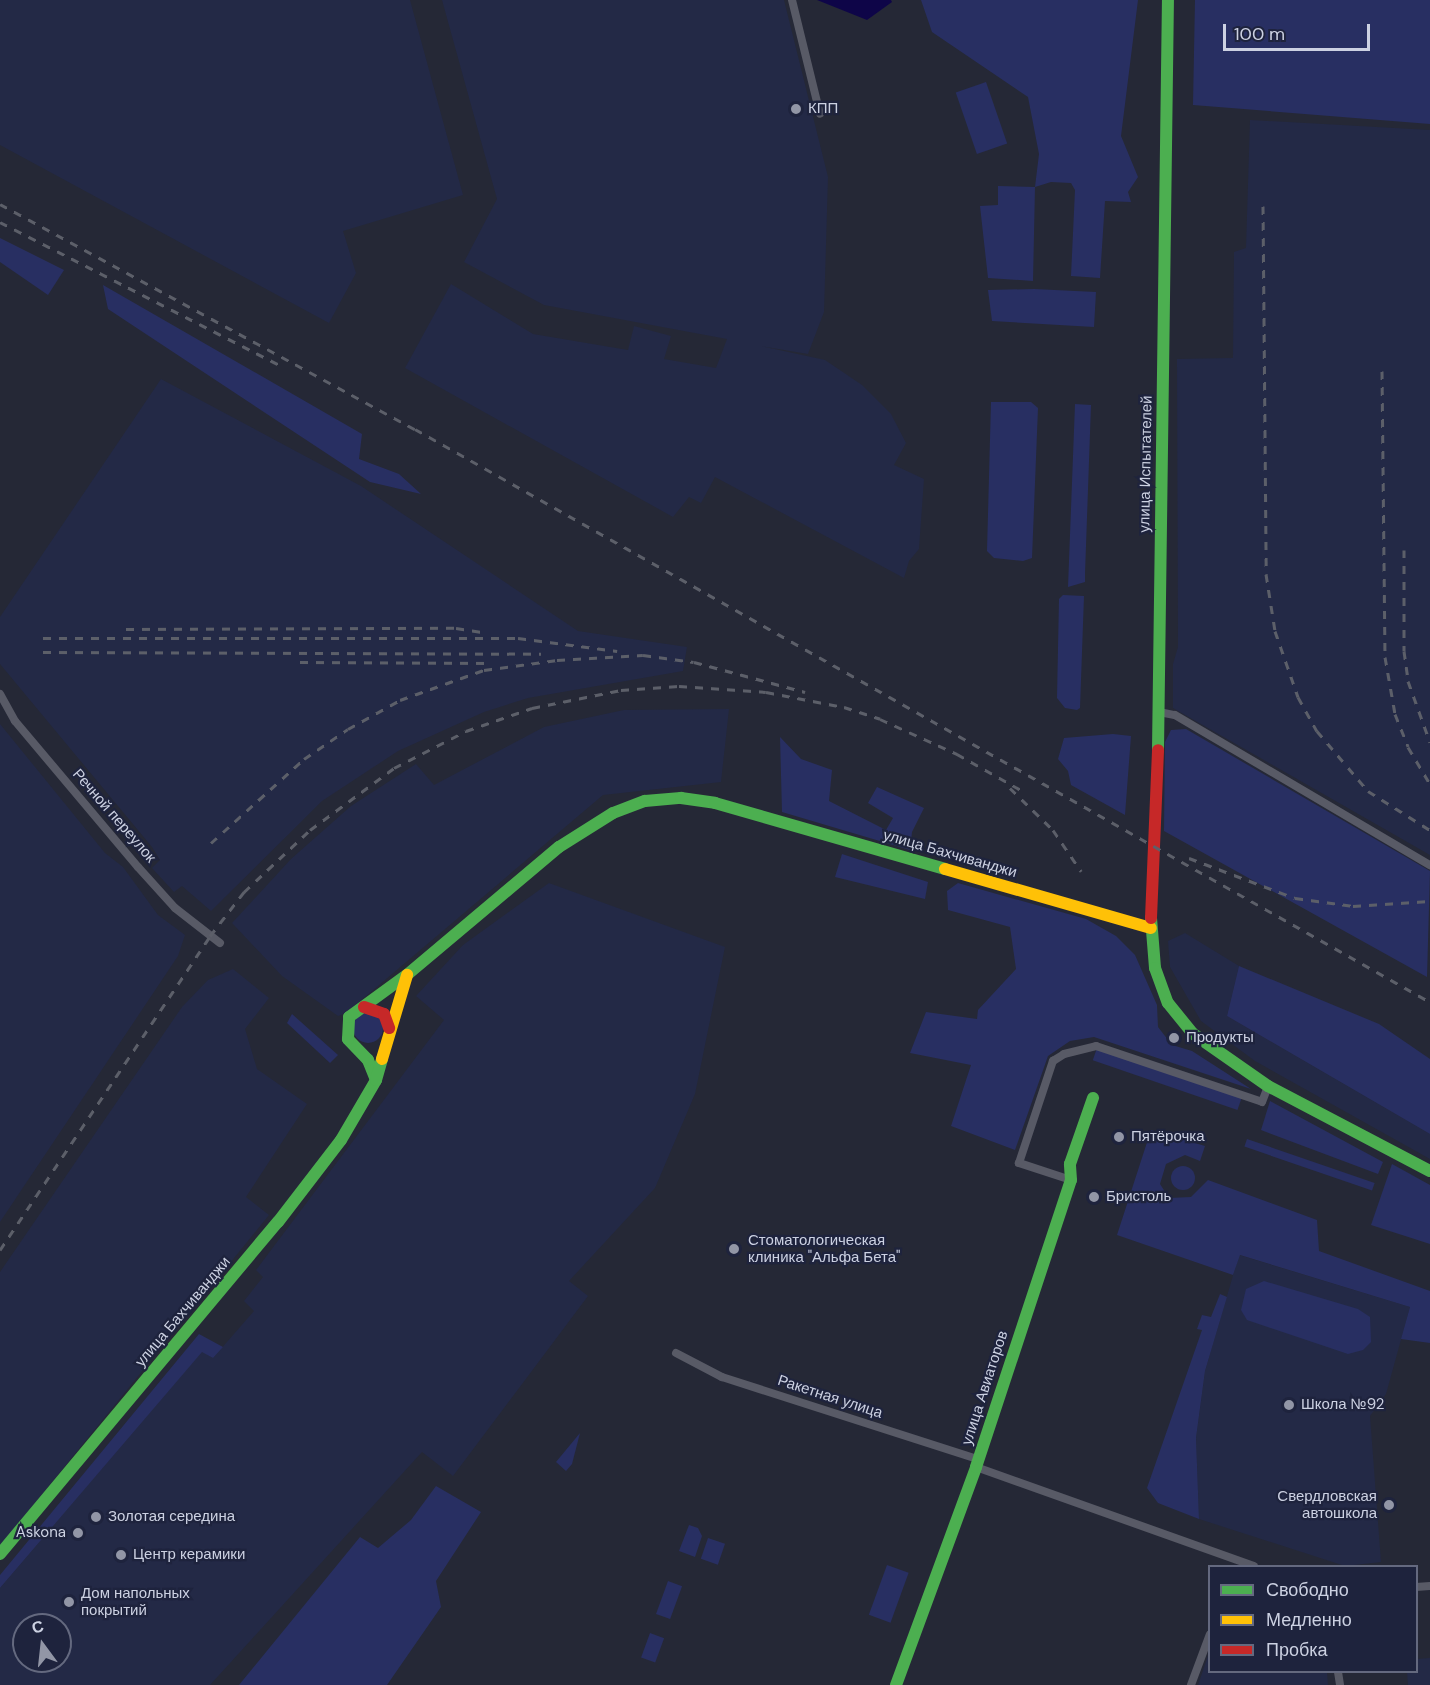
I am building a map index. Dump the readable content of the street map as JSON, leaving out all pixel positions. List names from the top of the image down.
{
  "streets": {
    "main road": ["улица Испытателей", "улица Бахчиванджи", "улица Авиаторов"],
    "street": ["Речной переулок", "Ракетная улица"]
  },
  "crossings": [
    ["улица Испытателей", "улица Бахчиванджи"],
    ["улица Авиаторов", "Ракетная улица"]
  ],
  "places": [
    "КПП",
    "Продукты",
    "Пятёрочка",
    "Бристоль",
    "Стоматологическая клиника \"Альфа Бета\"",
    "Школа №92",
    "Свердловская автошкола",
    "Золотая середина",
    "Askona",
    "Центр керамики",
    "Дом напольных покрытий"
  ],
  "legend": ["Свободно", "Медленно", "Пробка"],
  "scale_bar": "100 m",
  "north": "top"
}
